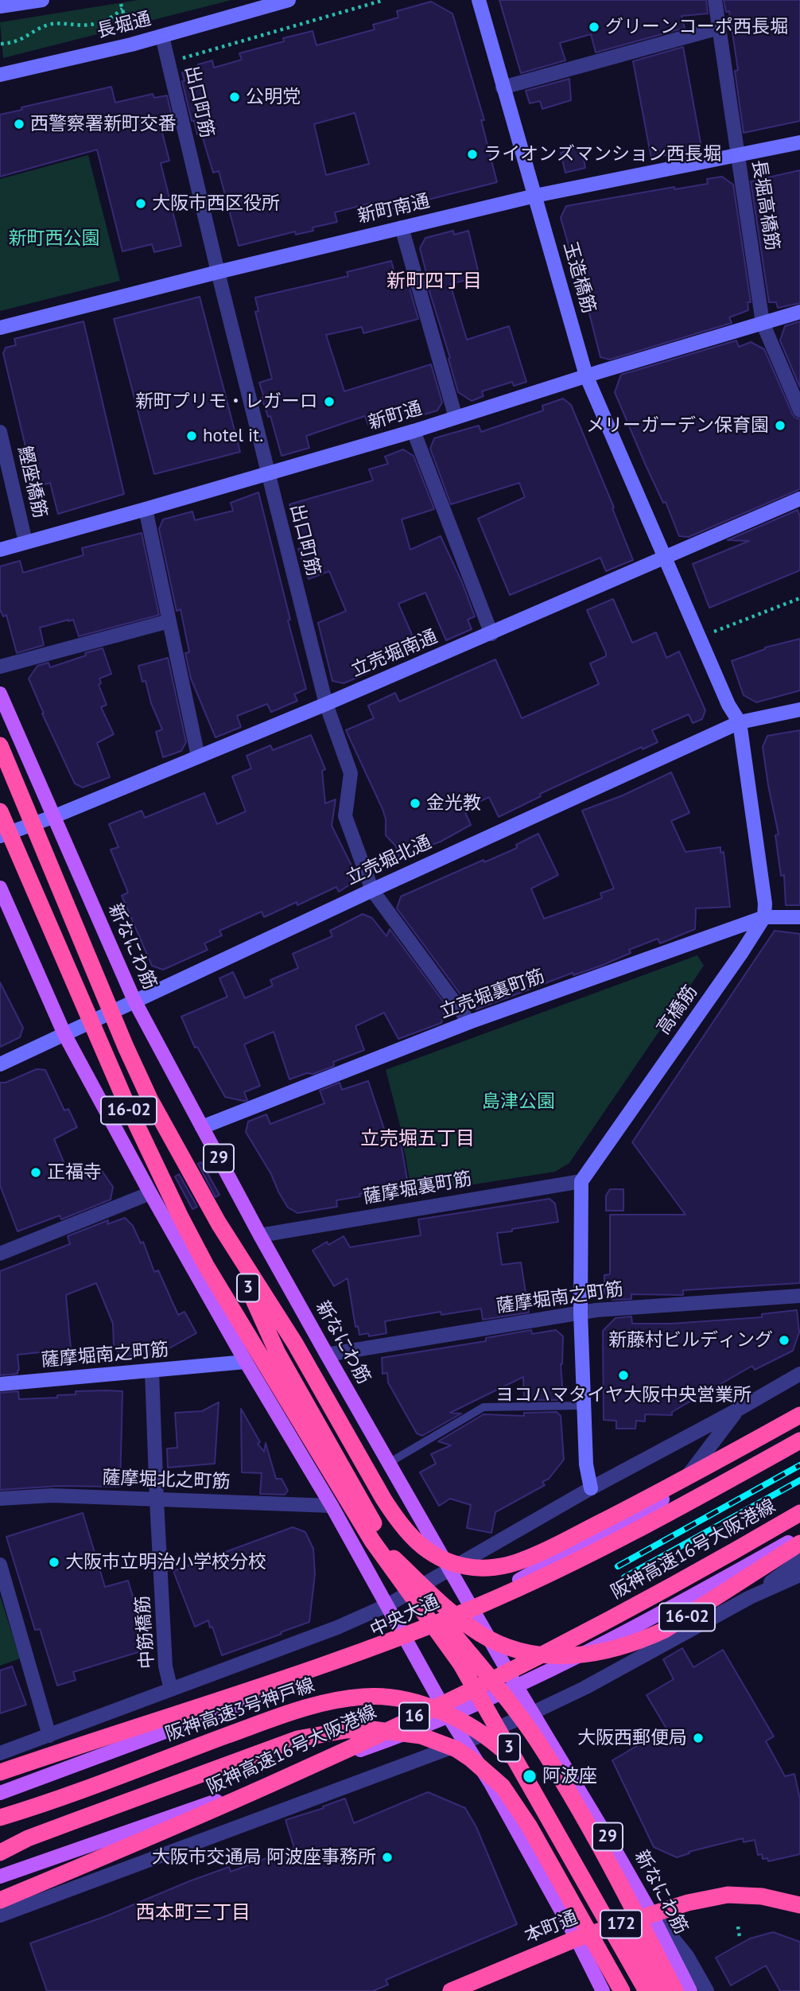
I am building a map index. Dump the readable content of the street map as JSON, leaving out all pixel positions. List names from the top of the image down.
{
  "streets": {
    "highway": [
      "16-02",
      "3",
      "阪神高速16号大阪港線",
      "阪神高速3号神戸線",
      "16",
      "172",
      "本町通"
    ],
    "main road": ["新なにわ筋", "29", "中央大通"],
    "street": [
      "長堀通",
      "出口町筋",
      "長堀高橋筋",
      "新町南通",
      "玉造橋筋",
      "新町通",
      "鰹座橋筋",
      "立売堀南通",
      "立売堀北通",
      "立売堀裏町筋",
      "高橋筋",
      "薩摩堀裏町筋",
      "薩摩堀南之町筋",
      "薩摩堀北之町筋",
      "中筋橋筋"
    ]
  },
  "crossings": [
    ["長堀通", "出口町筋"],
    ["出口町筋", "新町南通"],
    ["出口町筋", "新町通"],
    ["出口町筋", "立売堀南通"],
    ["出口町筋", "立売堀北通"],
    ["出口町筋", "立売堀裏町筋"],
    ["長堀高橋筋", "新町南通"],
    ["長堀高橋筋", "新町通"],
    ["新町南通", "玉造橋筋"],
    ["玉造橋筋", "新町通"],
    ["玉造橋筋", "立売堀南通"],
    ["新町通", "鰹座橋筋"],
    ["立売堀南通", "新なにわ筋"],
    ["立売堀北通", "新なにわ筋"],
    ["新なにわ筋", "立売堀裏町筋"],
    ["新なにわ筋", "薩摩堀裏町筋"],
    ["新なにわ筋", "薩摩堀南之町筋"],
    ["新なにわ筋", "中央大通"],
    ["新なにわ筋", "本町通"],
    ["立売堀裏町筋", "高橋筋"],
    ["高橋筋", "薩摩堀裏町筋"],
    ["16-02", "3"],
    ["薩摩堀南之町筋", "中筋橋筋"],
    ["薩摩堀北之町筋", "中筋橋筋"]
  ],
  "districts": ["新町四丁目", "立売堀五丁目", "西本町三丁目"],
  "parks": ["新町西公園", "島津公園"],
  "places": [
    "グリーンコーポ西長堀",
    "公明党",
    "西警察署新町交番",
    "ライオンズマンション西長堀",
    "大阪市西区役所",
    "新町プリモ・レガーロ",
    "メリーガーデン保育園",
    "hotel it.",
    "金光教",
    "正福寺",
    "新藤村ビルディング",
    "ヨコハマタイヤ大阪中央営業所",
    "大阪市立明治小学校分校",
    "大阪西郵便局",
    "阿波座",
    "大阪市交通局 阿波座事務所"
  ]
}
